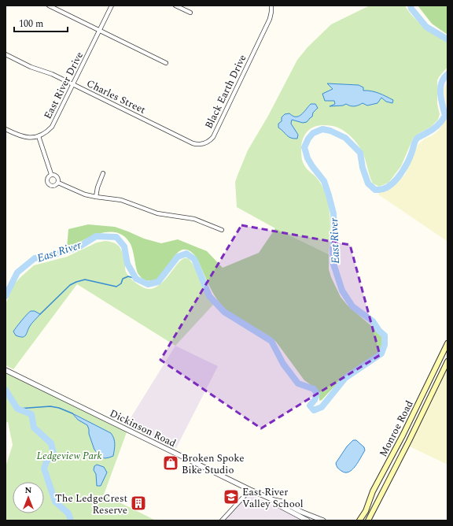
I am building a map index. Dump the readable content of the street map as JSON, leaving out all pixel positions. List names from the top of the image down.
{
  "streets": {
    "main road": ["Monroe Road"],
    "street": [
      "East River Drive",
      "Black Earth Drive",
      "Charles Street",
      "Dickinson Road"
    ]
  },
  "crossings": [
    ["East River Drive", "Charles Street"],
    ["Black Earth Drive", "Charles Street"]
  ],
  "water": ["East River"],
  "parks": ["Ledgeview Park"],
  "places": {
    "shop": ["Broken Spoke Bike Studio"],
    "school or university": ["East River Valley School"],
    "building": ["The LedgeCrest Reserve"]
  },
  "scale_bar": "100 m",
  "north": "top"
}
